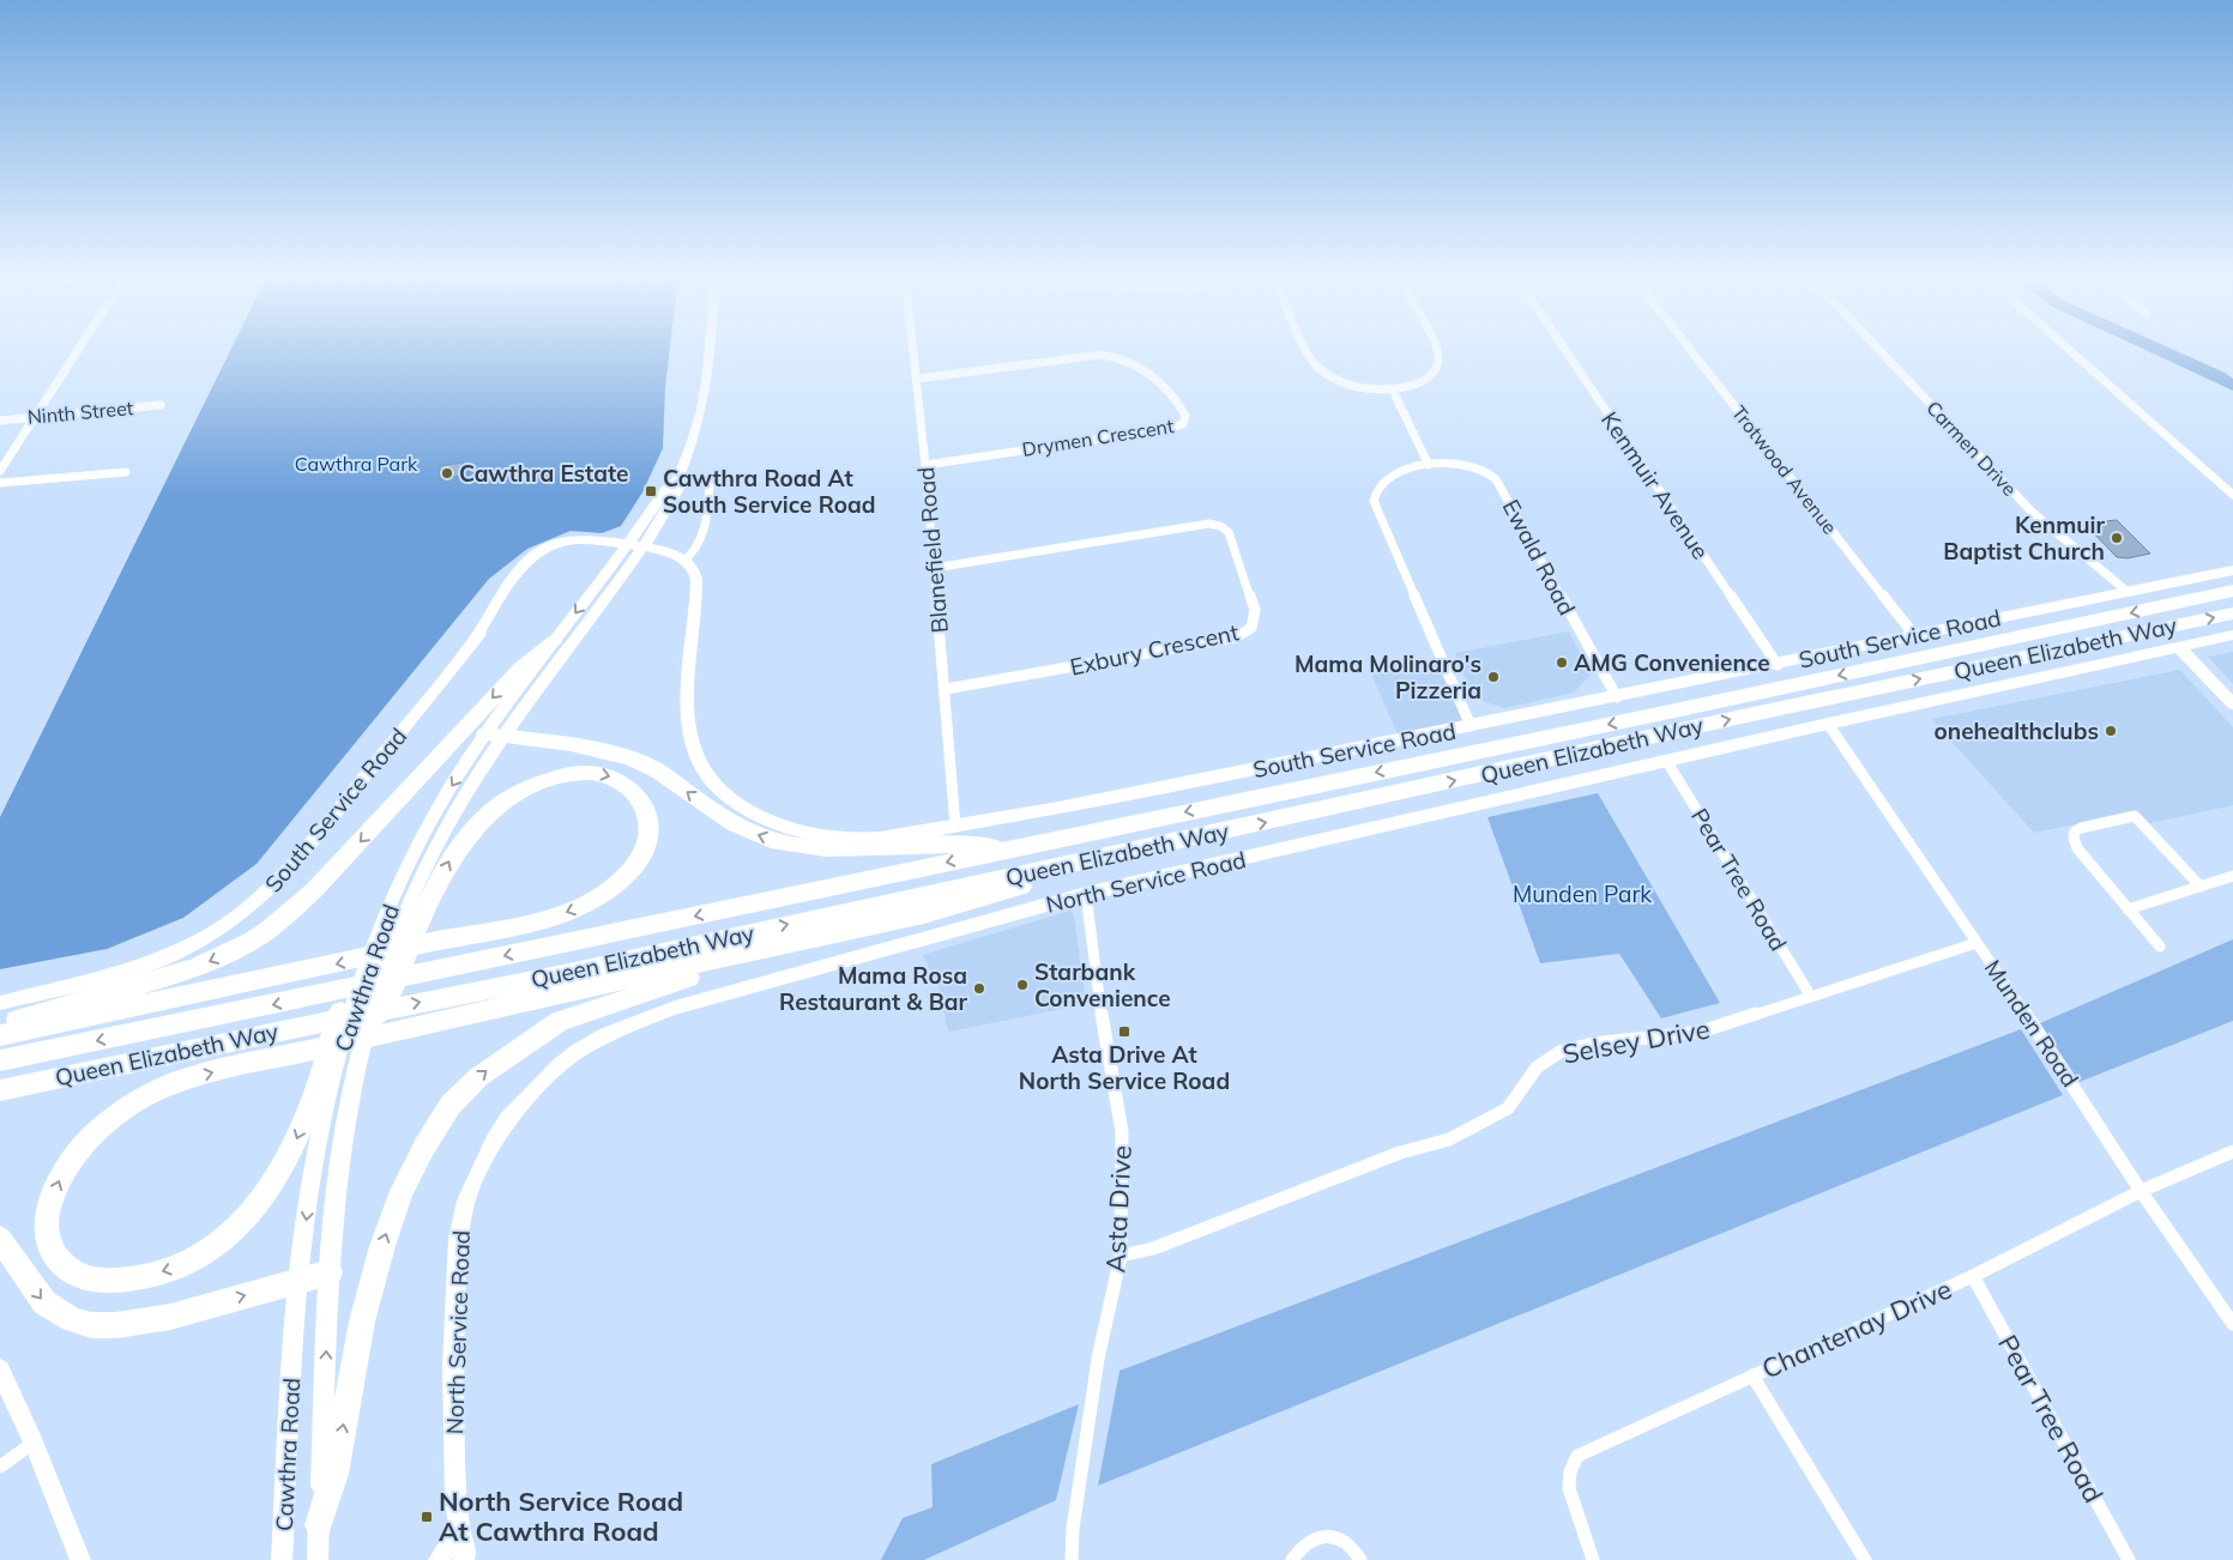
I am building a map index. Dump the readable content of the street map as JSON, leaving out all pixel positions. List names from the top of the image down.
{
  "streets": {
    "highway": ["Queen Elizabeth Way"],
    "street": [
      "Ninth Street",
      "Drymen Crescent",
      "Carmen Drive",
      "Trotwood Avenue",
      "Kenmuir Avenue",
      "Blanefield Road",
      "Ewald Road",
      "South Service Road",
      "Exbury Crescent",
      "Pear Tree Road",
      "North Service Road",
      "Cawthra Road",
      "Munden Road",
      "Selsey Drive",
      "Asta Drive",
      "Chantenay Drive"
    ]
  },
  "crossings": [
    ["Drymen Crescent", "Blanefield Road"],
    ["Carmen Drive", "South Service Road"],
    ["Trotwood Avenue", "South Service Road"],
    ["Kenmuir Avenue", "South Service Road"],
    ["Blanefield Road", "South Service Road"],
    ["Blanefield Road", "Exbury Crescent"],
    ["Ewald Road", "South Service Road"],
    ["South Service Road", "Cawthra Road"],
    ["Pear Tree Road", "North Service Road"],
    ["Pear Tree Road", "Selsey Drive"],
    ["Pear Tree Road", "Chantenay Drive"],
    ["North Service Road", "Munden Road"],
    ["North Service Road", "Asta Drive"],
    ["Munden Road", "Selsey Drive"],
    ["Munden Road", "Chantenay Drive"],
    ["Selsey Drive", "Asta Drive"]
  ],
  "parks": ["Cawthra Park", "Munden Park"],
  "places": {
    "other": [
      "Cawthra Estate",
      "Kenmuir Baptist Church",
      "AMG Convenience",
      "Mama Molinaro's Pizzeria",
      "onehealthclubs",
      "Starbank Convenience",
      "Mama Rosa Restaurant & Bar"
    ],
    "transit": ["Cawthra Road At South Service Road", "Asta Drive At North Service Road", "North Service Road At Cawthra Road"]
  }
}
